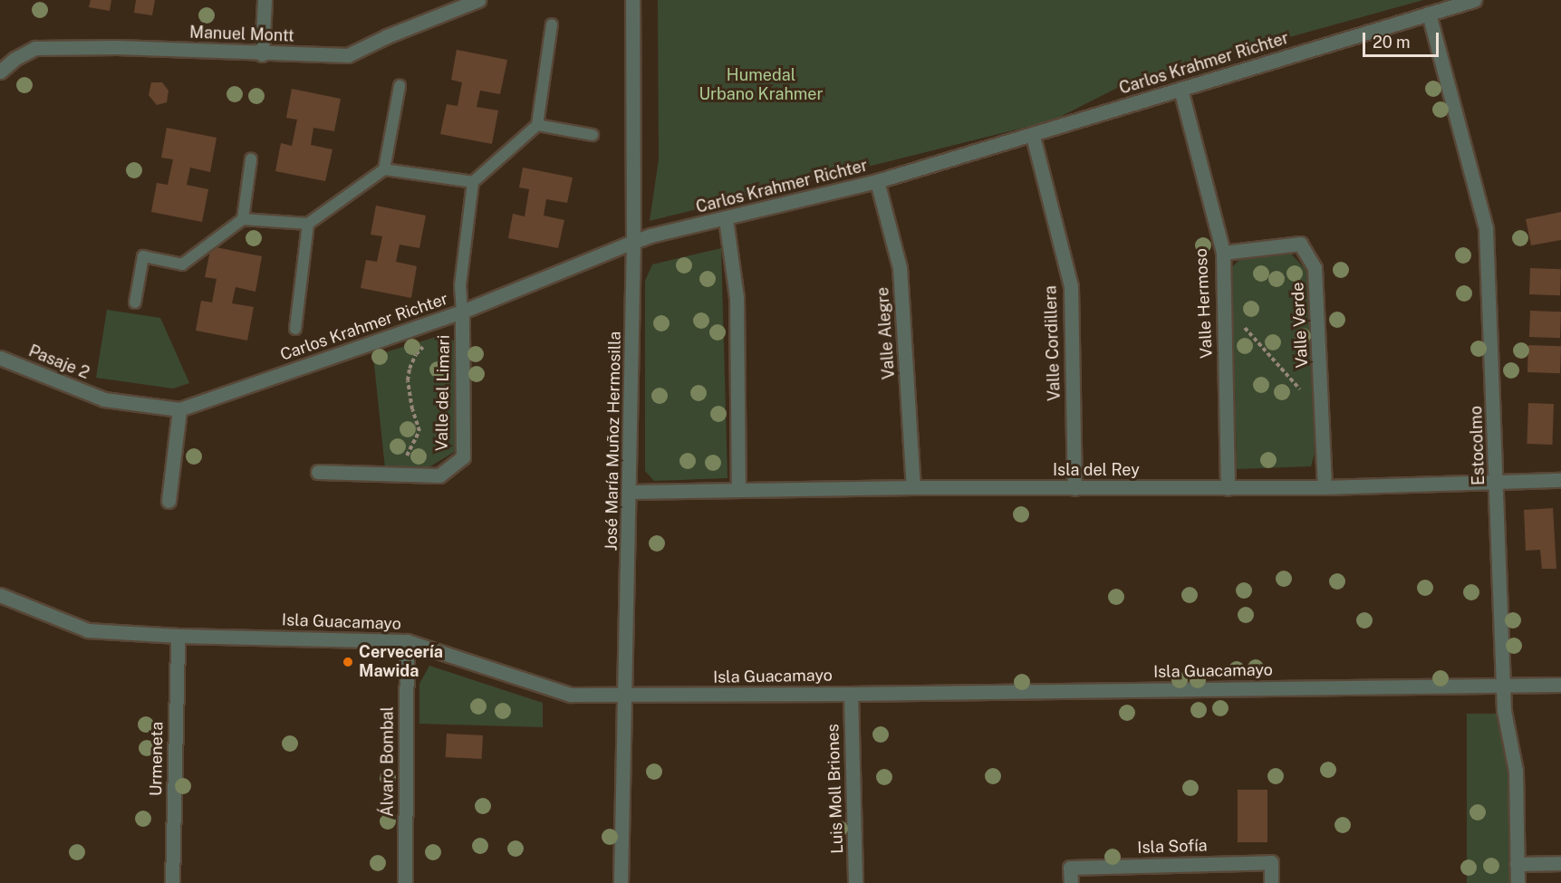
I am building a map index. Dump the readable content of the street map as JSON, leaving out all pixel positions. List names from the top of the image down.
{
  "streets": {
    "street": [
      "Manuel Montt",
      "Carlos Krahmer Richter",
      "Valle Hermoso",
      "Valle Verde",
      "Valle Alegre",
      "Valle Cordillera",
      "Pasaje 2",
      "Valle del Limari",
      "José María Muñoz Hermosilla",
      "Estocolmo",
      "Isla del Rey",
      "Isla Guacamayo",
      "Urmeneta",
      "Álvaro Bombal",
      "Luis Moll Briones",
      "Isla Sofía"
    ]
  },
  "crossings": [
    ["Carlos Krahmer Richter", "Valle Hermoso"],
    ["Carlos Krahmer Richter", "Valle Alegre"],
    ["Carlos Krahmer Richter", "Valle Cordillera"],
    ["Carlos Krahmer Richter", "Pasaje 2"],
    ["Carlos Krahmer Richter", "Valle del Limari"],
    ["Carlos Krahmer Richter", "José María Muñoz Hermosilla"],
    ["Carlos Krahmer Richter", "Estocolmo"],
    ["Valle Hermoso", "Valle Verde"],
    ["Valle Hermoso", "Isla del Rey"],
    ["Valle Verde", "Isla del Rey"],
    ["Valle Alegre", "Isla del Rey"],
    ["Valle Cordillera", "Isla del Rey"],
    ["José María Muñoz Hermosilla", "Isla del Rey"],
    ["José María Muñoz Hermosilla", "Isla Guacamayo"],
    ["Estocolmo", "Isla del Rey"],
    ["Estocolmo", "Isla Guacamayo"],
    ["Isla Guacamayo", "Urmeneta"],
    ["Isla Guacamayo", "Álvaro Bombal"],
    ["Isla Guacamayo", "Luis Moll Briones"]
  ],
  "parks": ["Humedal Urbano Krahmer"],
  "places": ["Cervecería Mawida"],
  "scale_bar": "20 m"
}
